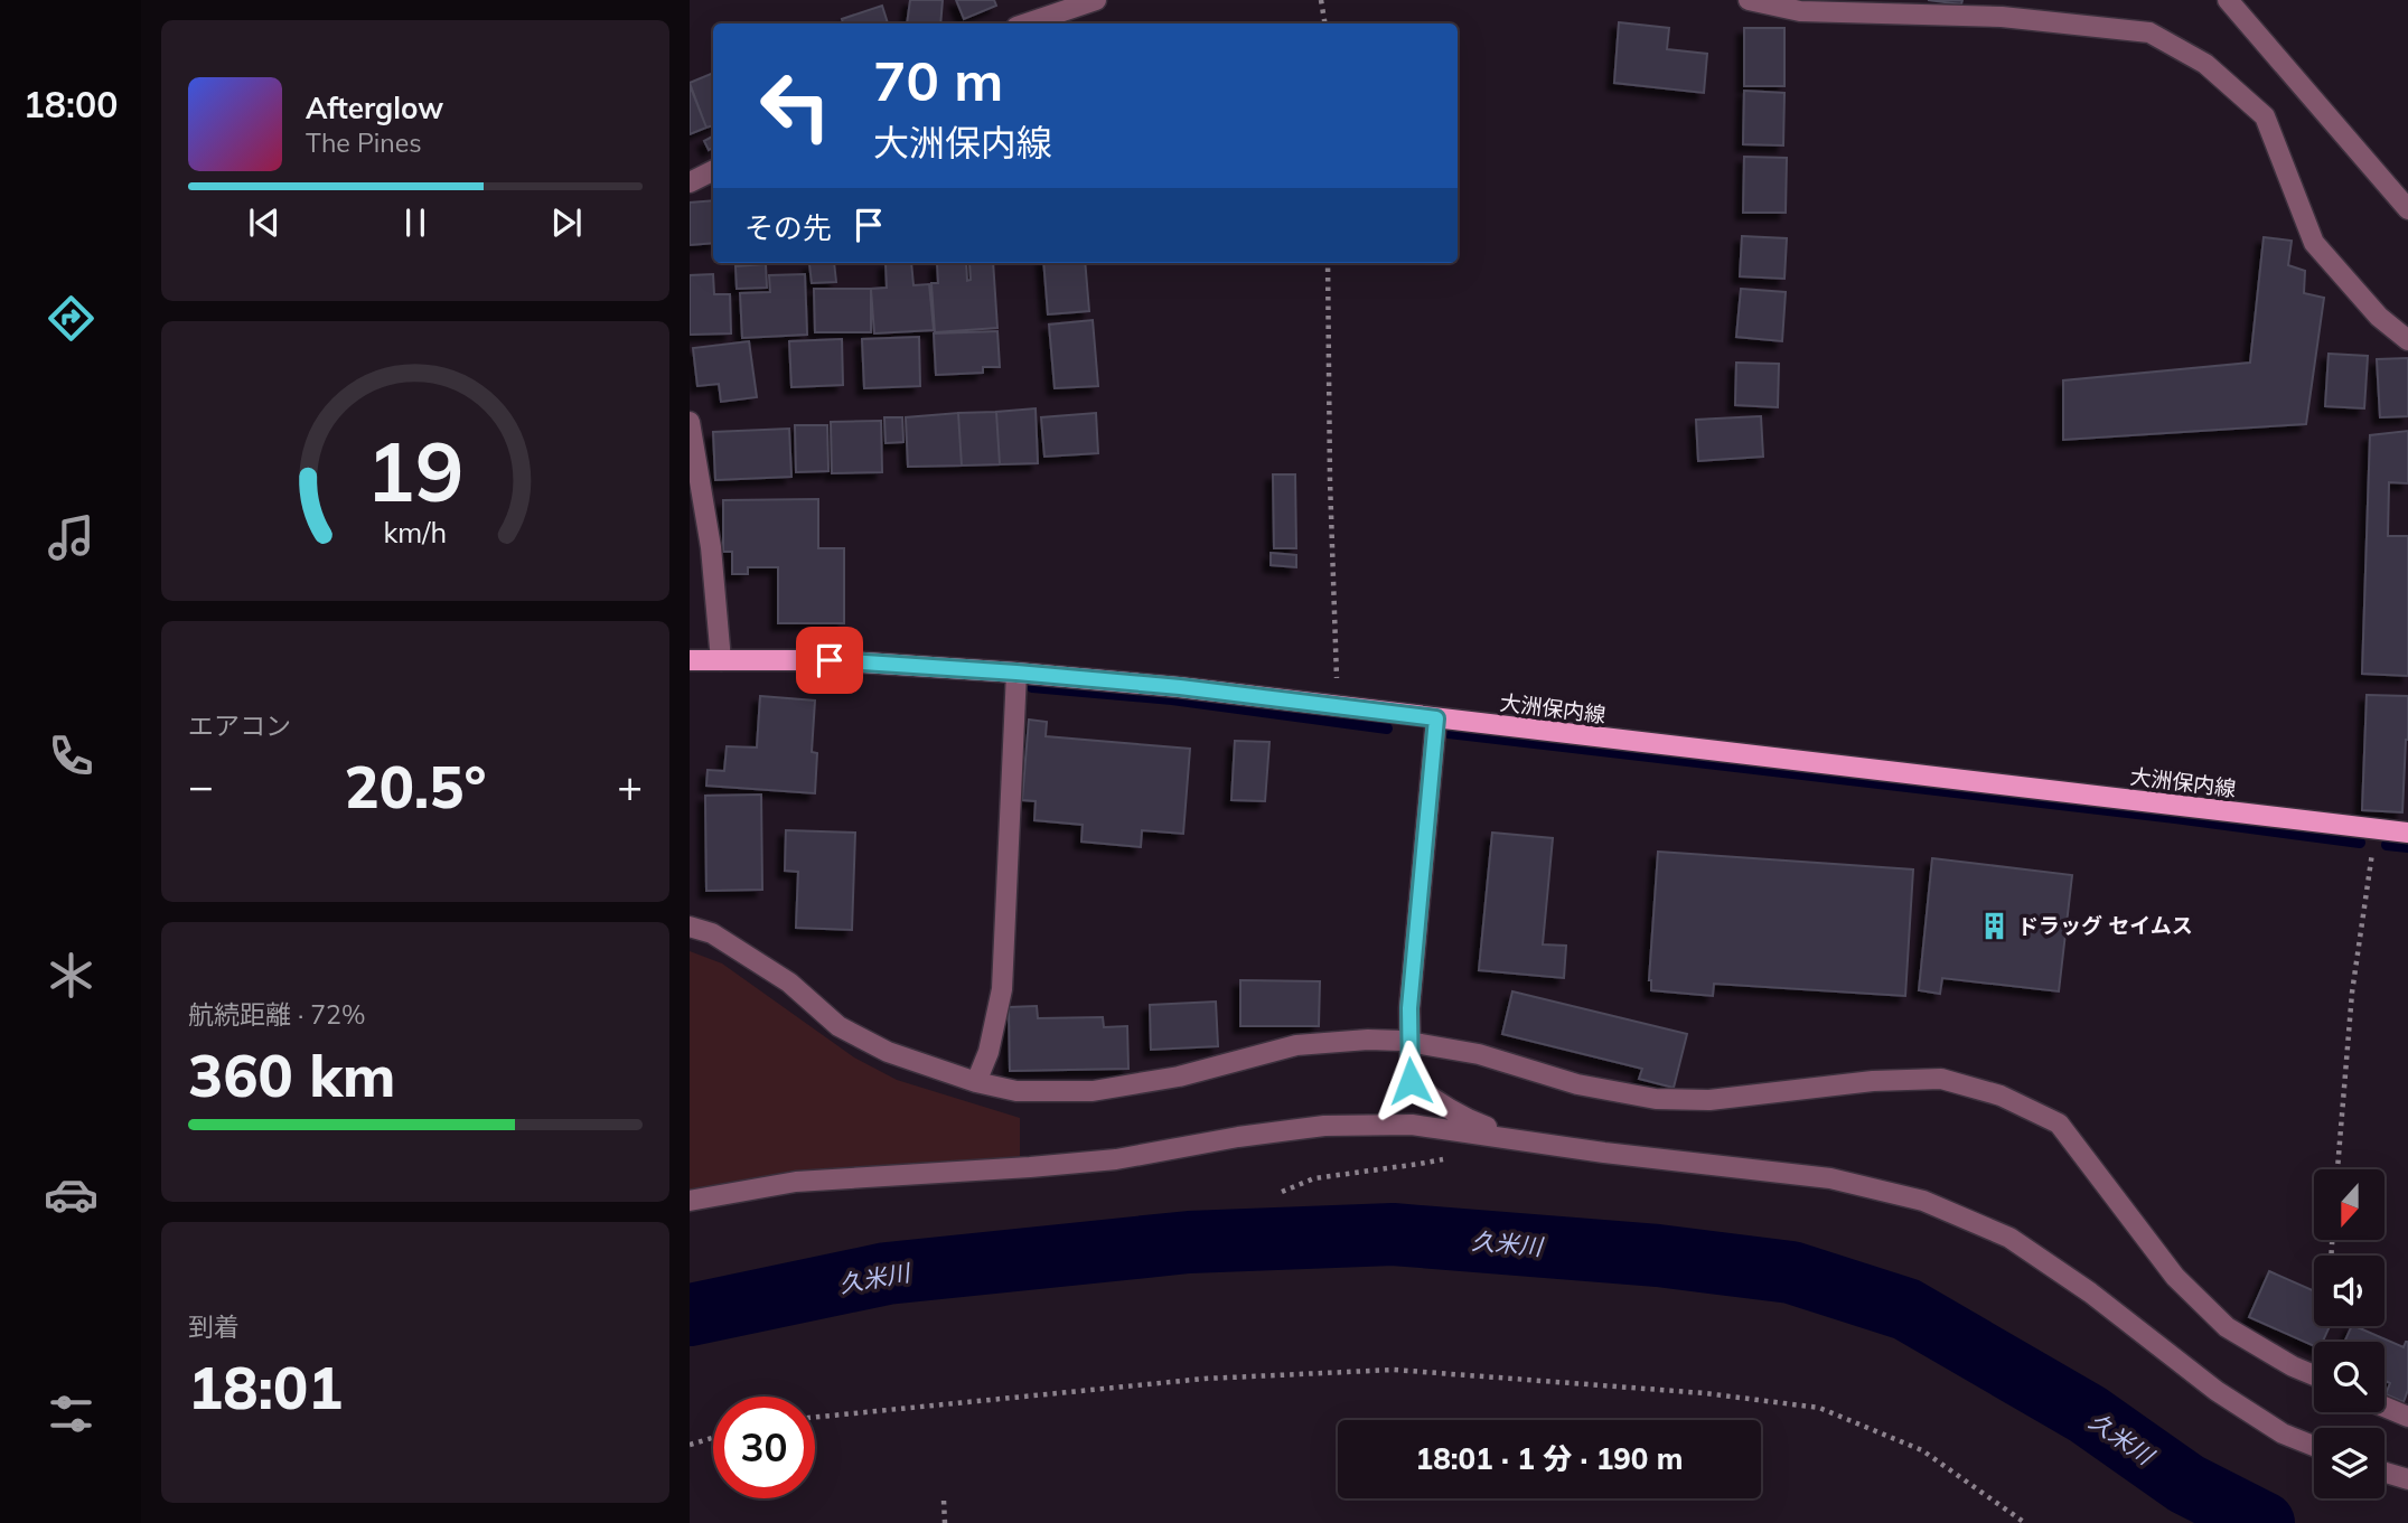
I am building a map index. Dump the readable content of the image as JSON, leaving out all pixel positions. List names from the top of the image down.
{
  "streets": {
    "main road": ["大洲保内線"]
  },
  "water": ["久米川"],
  "places": {
    "building": ["ドラッグ セイムス"]
  },
  "north": "bottom",
  "page": {
    "tabs": "18:00",
    "turn": ["70 m", "大洲保内線"],
    "song": ["Afterglow", "The Pines"],
    "then": "その先",
    "tile": [
      "エアコン",
      ["航続距離 · 72%", "360 km"],
      ["到着", "18:01"]
    ],
    "heat": ["−", "20.5°", "+"],
    "limit": "30",
    "trip": "18:01 · 1 分 · 190 m",
    "gauge": ["19", "km/h"]
  }
}
